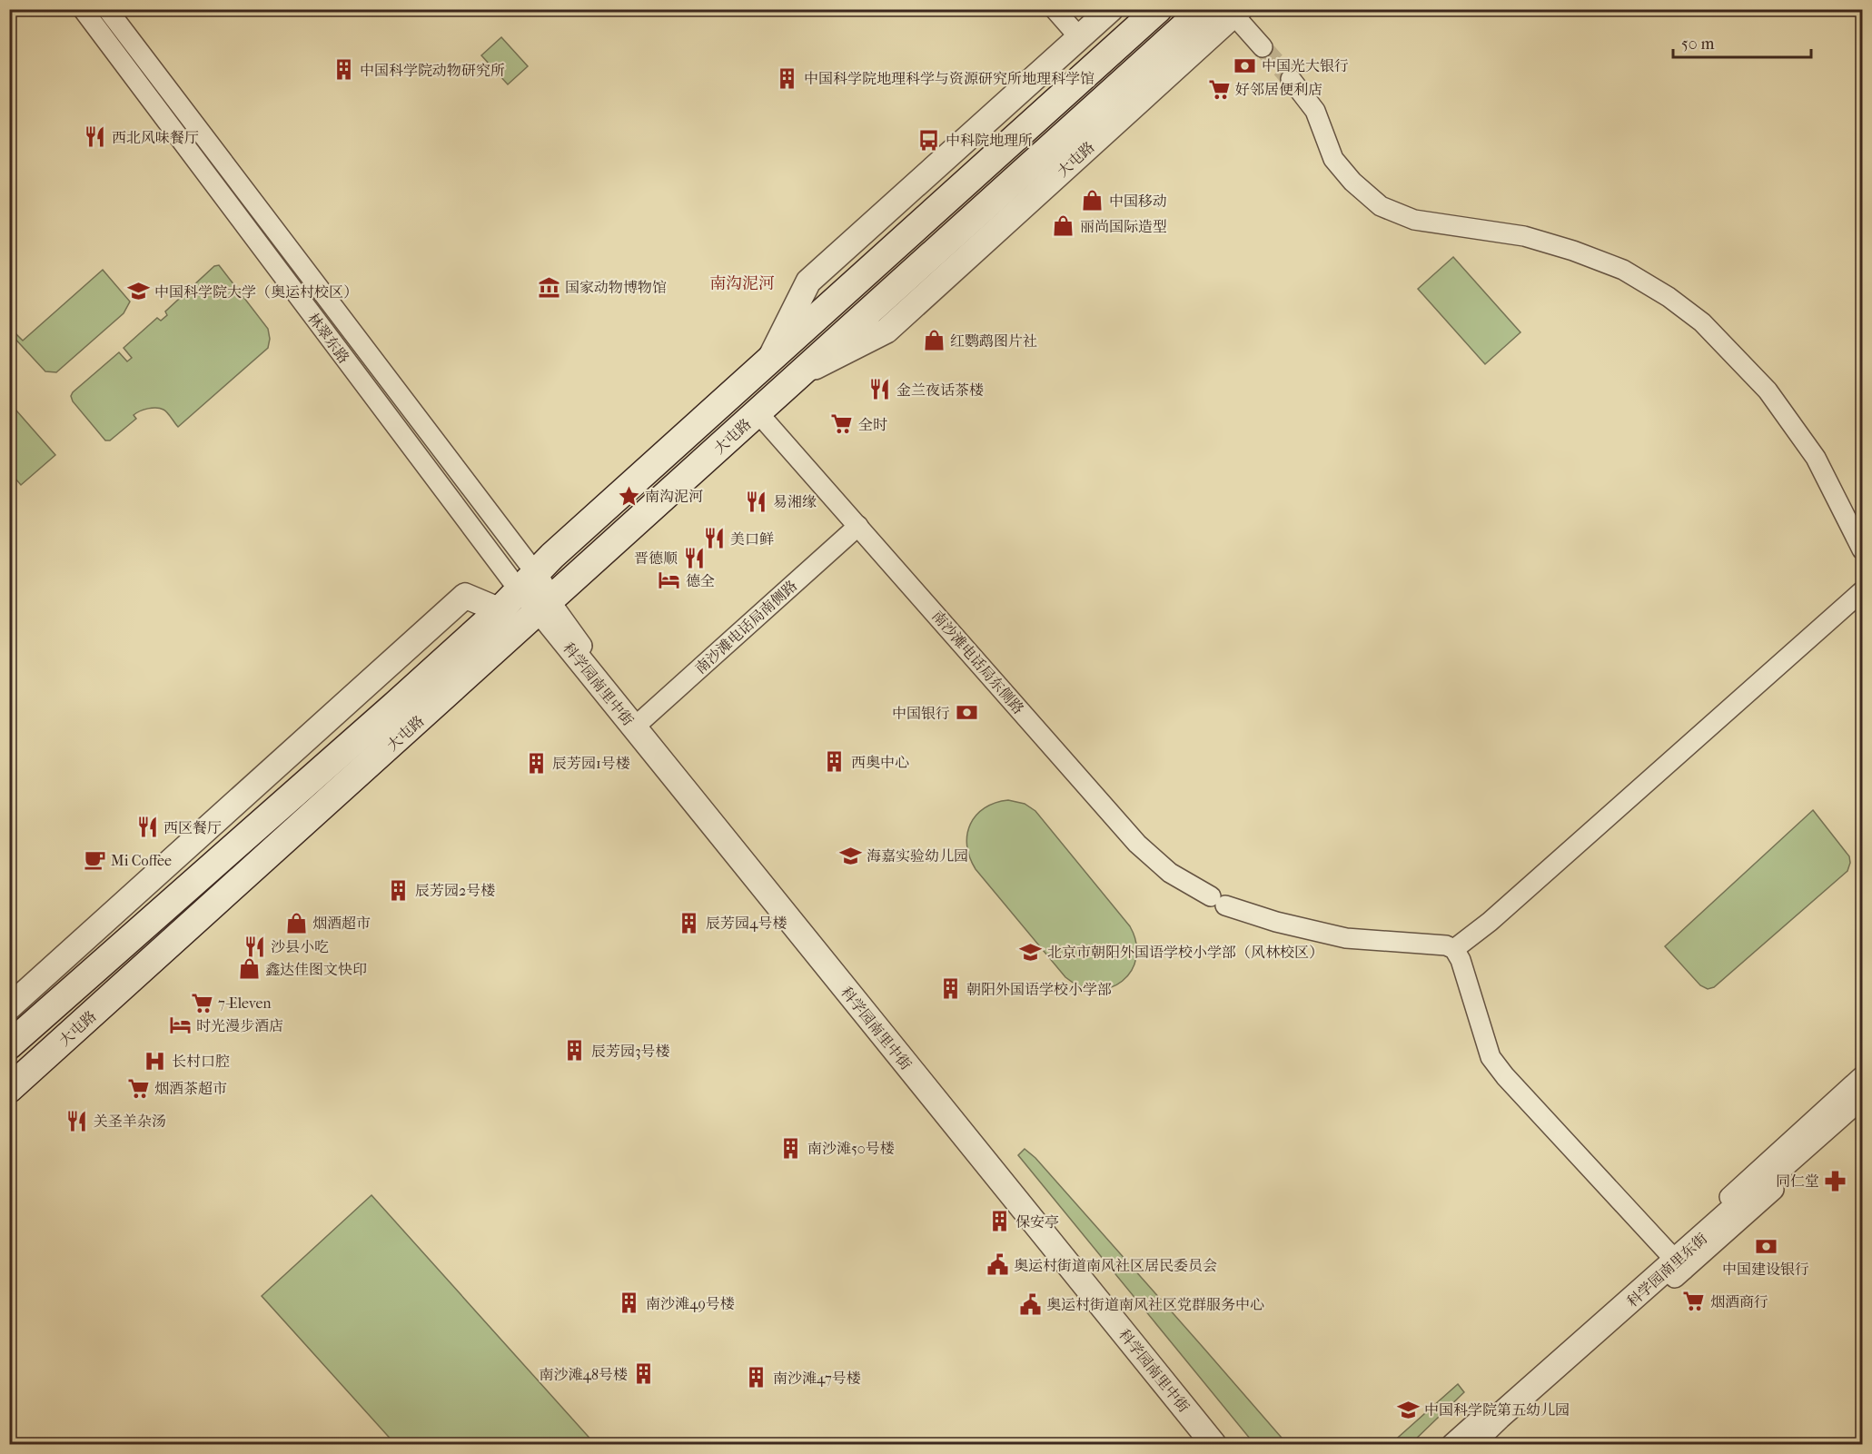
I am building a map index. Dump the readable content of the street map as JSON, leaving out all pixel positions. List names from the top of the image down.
{
  "streets": {
    "main road": ["大屯路"],
    "street": [
      "林翠东路",
      "南沙滩电话局南侧路",
      "南沙滩电话局东侧路",
      "科学园南里中街",
      "科学园南里东街"
    ]
  },
  "crossings": [
    ["大屯路", "林翠东路"],
    ["大屯路", "南沙滩电话局东侧路"],
    ["大屯路", "科学园南里中街"],
    ["南沙滩电话局南侧路", "南沙滩电话局东侧路"],
    ["南沙滩电话局南侧路", "科学园南里中街"]
  ],
  "districts": ["南沟泥河"],
  "places": {
    "bank": ["中国光大银行", "中国银行", "中国建设银行"],
    "building": [
      "中国科学院动物研究所",
      "中国科学院地理科学与资源研究所地理科学馆",
      "西奥中心",
      "辰芳园1号楼",
      "辰芳园2号楼",
      "辰芳园4号楼",
      "朝阳外国语学校小学部",
      "辰芳园3号楼",
      "南沙滩50号楼",
      "保安亭",
      "南沙滩49号楼",
      "南沙滩48号楼",
      "南沙滩47号楼"
    ],
    "supermarket": [
      "好邻居便利店",
      "全时",
      "7-Eleven",
      "烟酒茶超市",
      "烟酒商行"
    ],
    "restaurant": [
      "西北风味餐厅",
      "金兰夜话茶楼",
      "易湘缘",
      "美口鲜",
      "晋德顺",
      "西区餐厅",
      "沙县小吃",
      "关圣羊杂汤"
    ],
    "bus stop": ["中科院地理所"],
    "shop": [
      "中国移动",
      "丽尚国际造型",
      "红鹦鹉图片社",
      "烟酒超市",
      "鑫达佳图文快印"
    ],
    "museum": ["国家动物博物馆"],
    "school or university": [
      "中国科学院大学（奥运村校区）",
      "海嘉实验幼儿园",
      "北京市朝阳外国语学校小学部（风林校区）",
      "中国科学院第五幼儿园"
    ],
    "place": ["南沟泥河"],
    "hotel": ["德全", "时光漫步酒店"],
    "cafe": ["Mi Coffee"],
    "hospital": ["长村口腔"],
    "pharmacy": ["同仁堂"],
    "public building": ["奥运村街道南风社区居民委员会", "奥运村街道南风社区党群服务中心"]
  },
  "scale_bar": "50 m"
}
